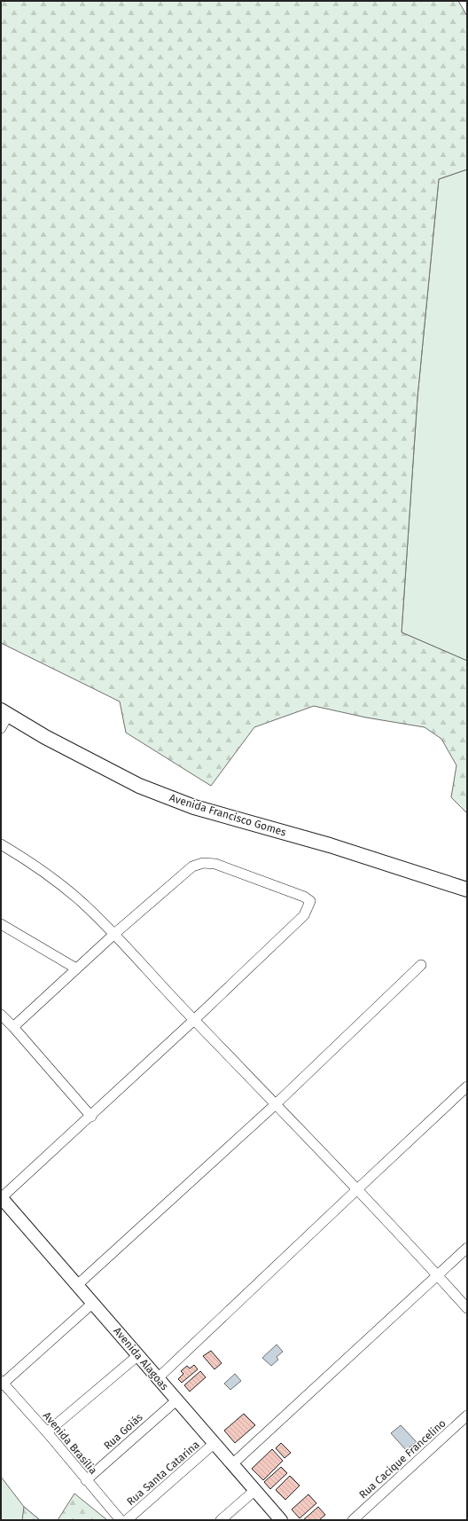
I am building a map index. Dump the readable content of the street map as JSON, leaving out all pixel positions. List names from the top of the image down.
{
  "streets": {
    "main road": ["Avenida Francisco Gomes"],
    "street": [
      "Avenida Alagoas",
      "Rua Goiás",
      "Avenida Brasília",
      "Rua Cacique Francelino",
      "Rua Santa Catarina"
    ]
  },
  "crossings": [
    ["Avenida Alagoas", "Rua Goiás"],
    ["Avenida Alagoas", "Rua Santa Catarina"],
    ["Rua Goiás", "Avenida Brasília"]
  ]
}
